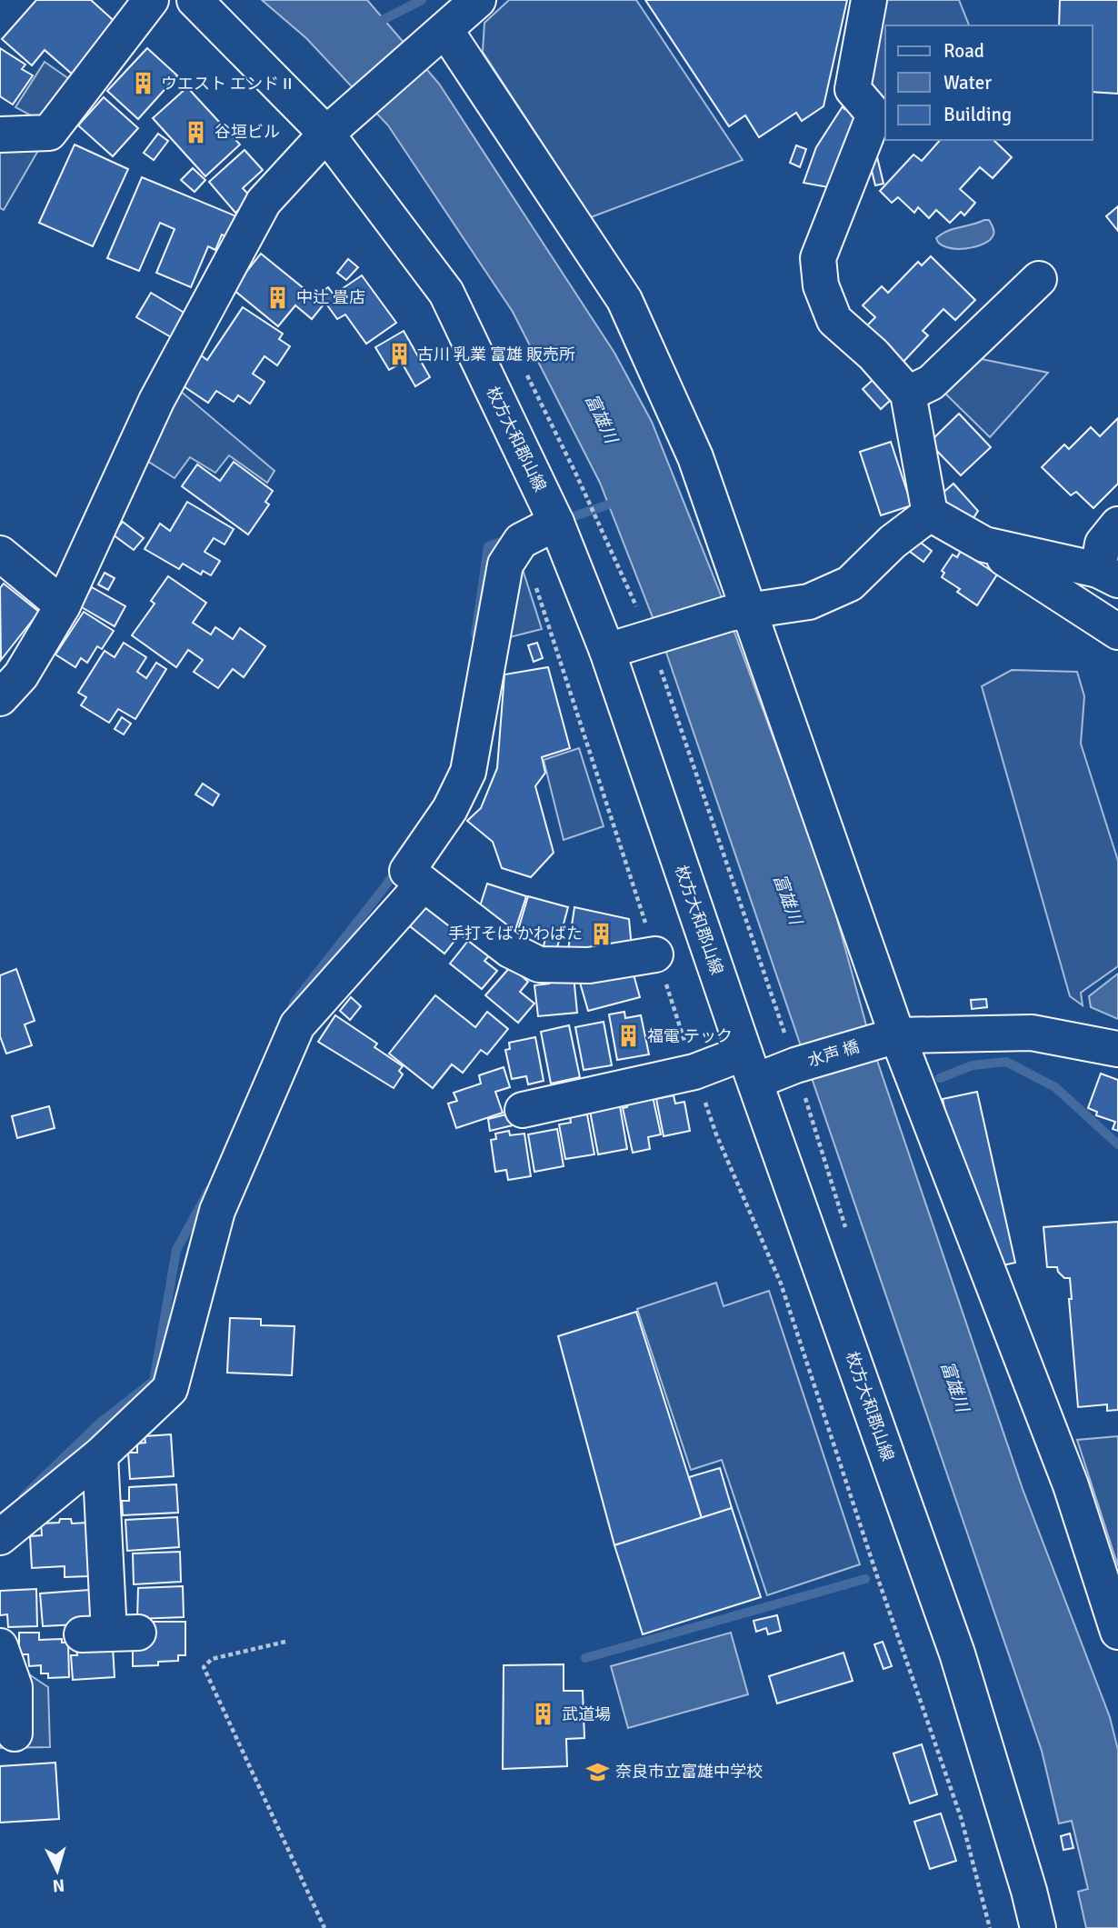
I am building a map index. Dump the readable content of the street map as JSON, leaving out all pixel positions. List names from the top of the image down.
{
  "streets": {
    "street": ["枚方大和郡山線", "水声 橋"]
  },
  "crossings": [
    ["枚方大和郡山線", "水声 橋"]
  ],
  "water": ["富雄川"],
  "places": {
    "building": [
      "ウエスト エンド II",
      "谷垣ビル",
      "中辻 畳店",
      "古川 乳業 富雄 販売所",
      "手打そば かわばた",
      "福電 テック",
      "武道場"
    ],
    "school or university": ["奈良市立富雄中学校"]
  },
  "legend": ["Road", "Water", "Building"],
  "north": "bottom"
}
